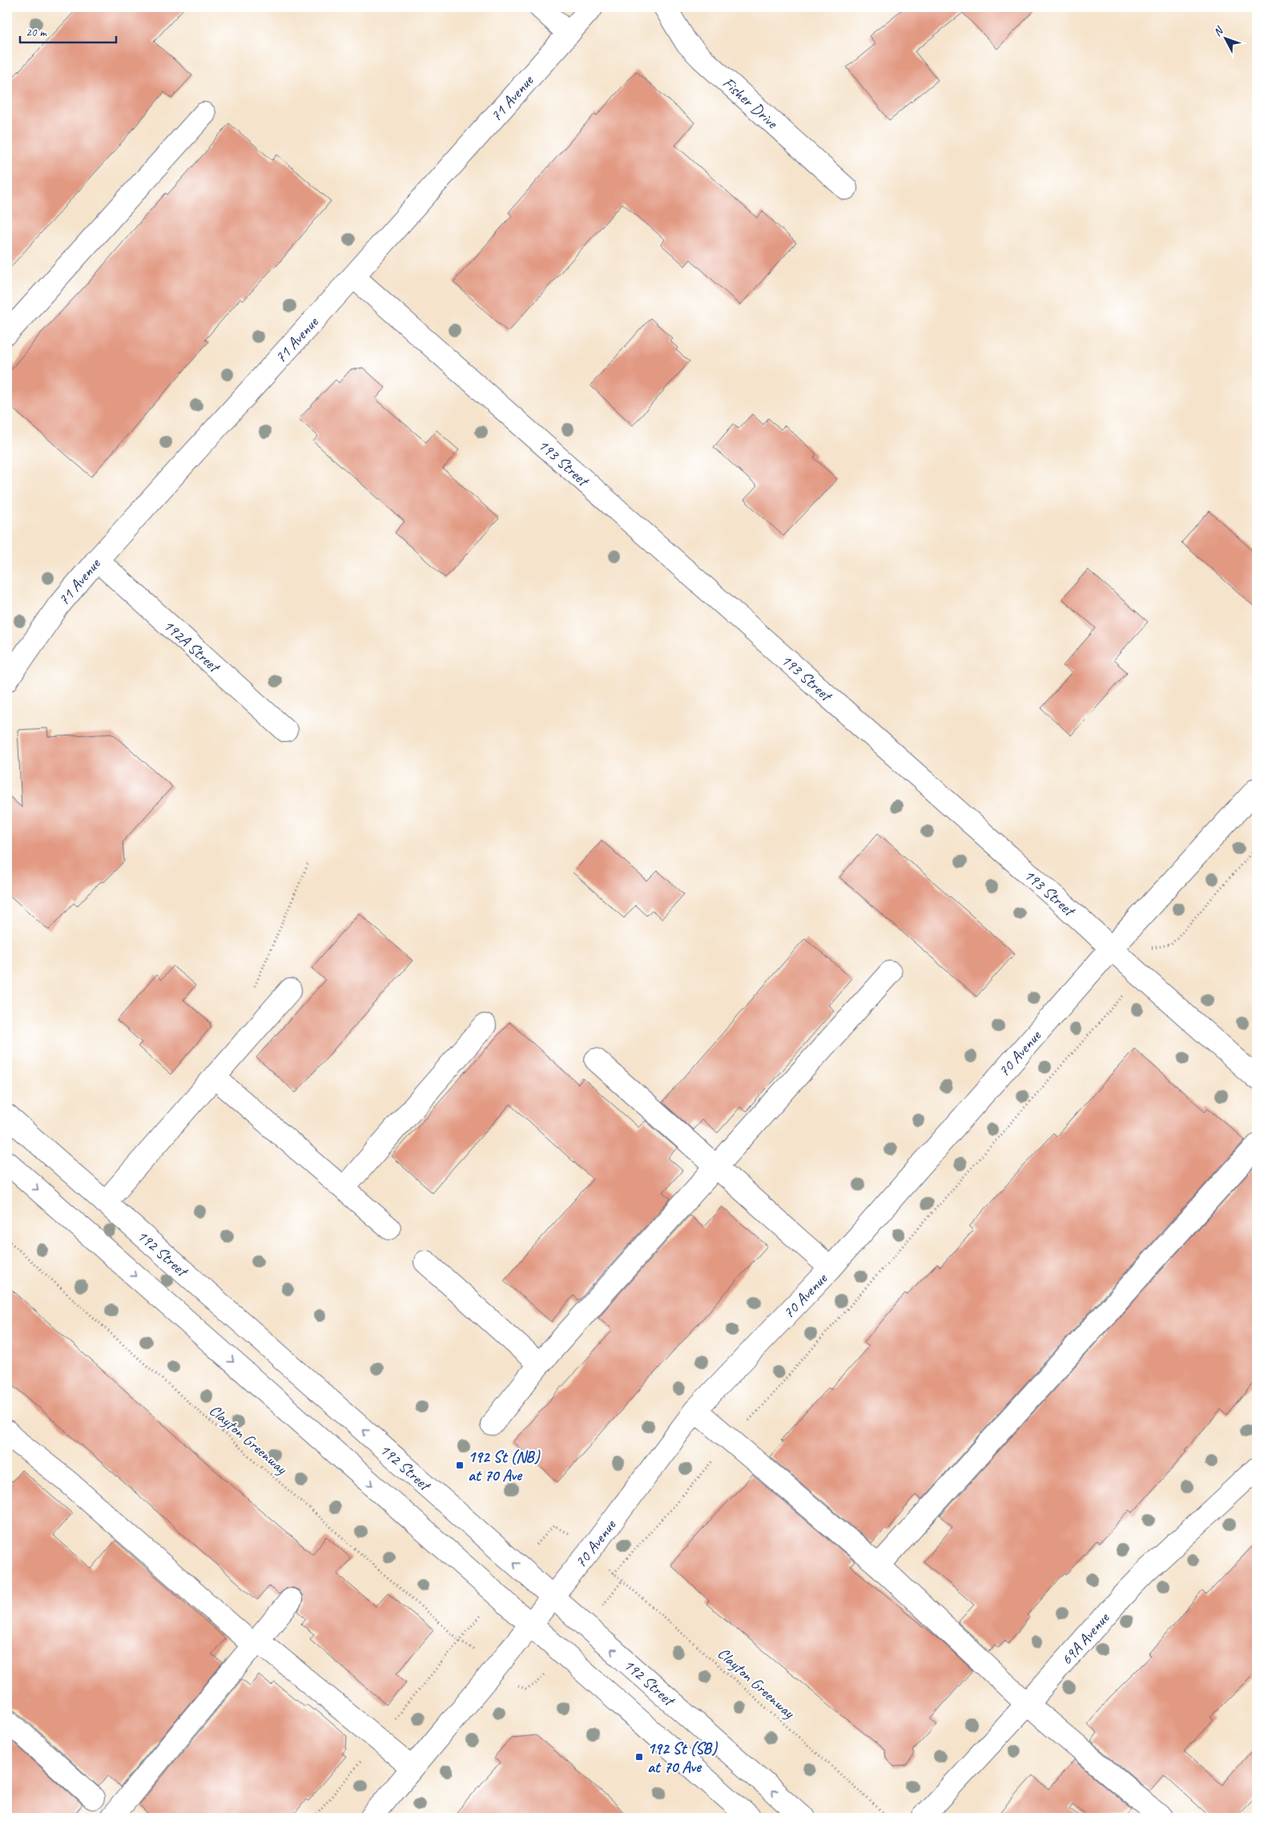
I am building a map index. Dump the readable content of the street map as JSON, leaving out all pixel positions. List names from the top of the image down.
{
  "streets": {
    "street": [
      "71 Avenue",
      "Fisher Drive",
      "193 Street",
      "192A Street",
      "70 Avenue",
      "192 Street",
      "69A Avenue"
    ],
    "path": ["Clayton Greenway"]
  },
  "crossings": [
    ["71 Avenue", "193 Street"],
    ["71 Avenue", "192A Street"],
    ["193 Street", "70 Avenue"],
    ["70 Avenue", "192 Street"]
  ],
  "places": {
    "transit": ["192 St (NB) at 70 Ave", "192 St (SB) at 70 Ave"]
  },
  "scale_bar": "20 m",
  "north": "top left"
}
